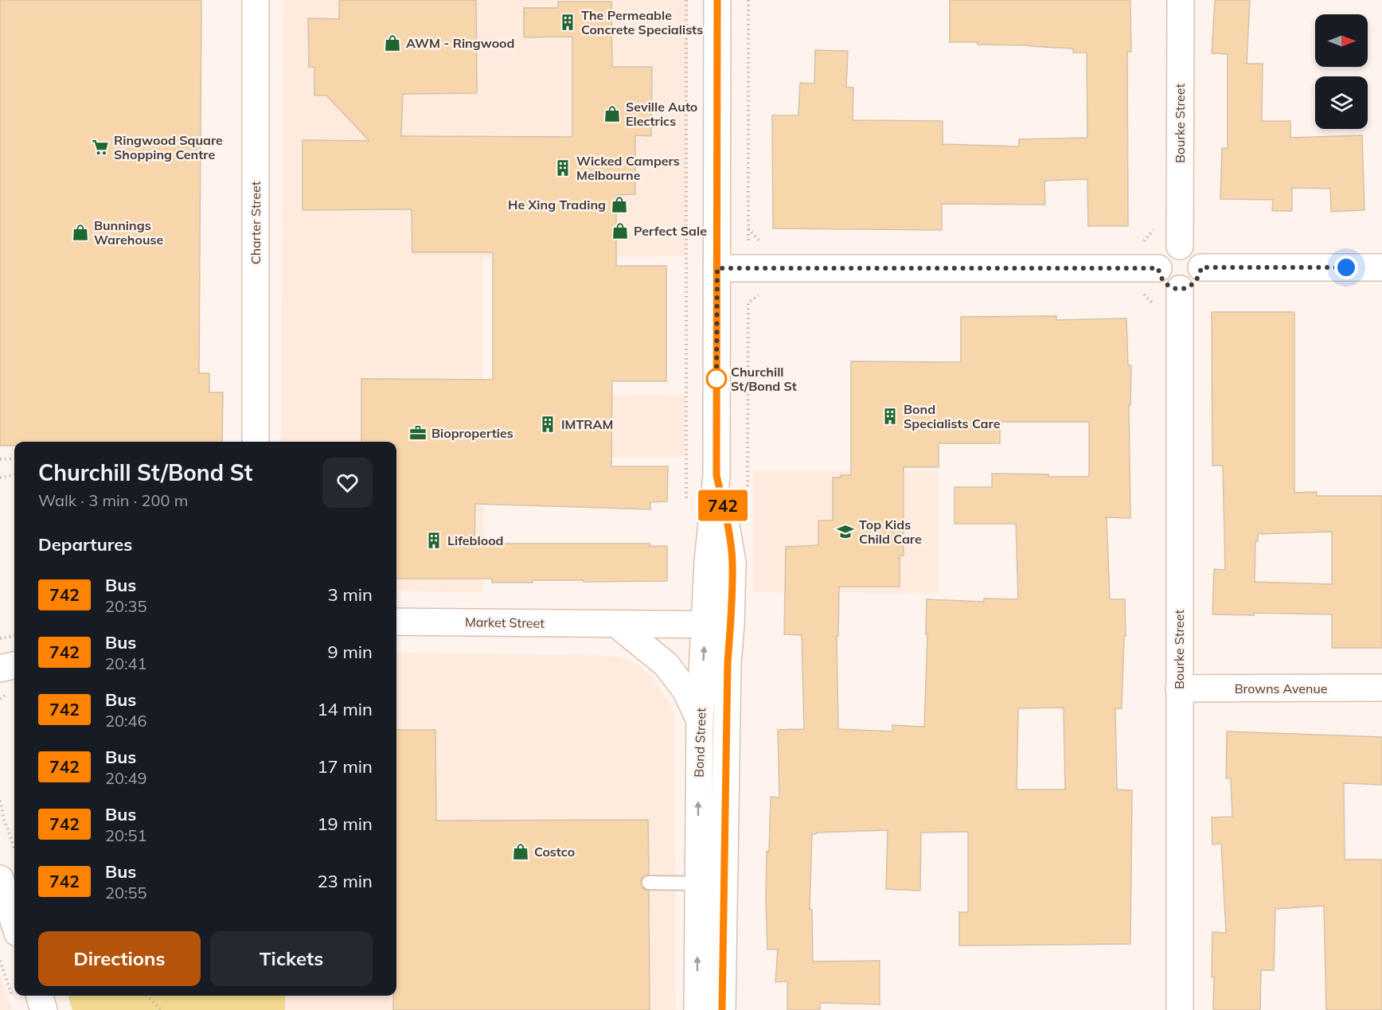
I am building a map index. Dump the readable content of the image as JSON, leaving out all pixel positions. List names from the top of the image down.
{
  "streets": {
    "street": [
      "Bourke Street",
      "Charter Street",
      "Market Street",
      "Browns Avenue",
      "Bond Street"
    ]
  },
  "crossings": [
    ["Bourke Street", "Browns Avenue"],
    ["Market Street", "Bond Street"]
  ],
  "places": {
    "building": [
      "The Permeable Concrete Specialists",
      "Wicked Campers Melbourne",
      "Bond Specialists Care",
      "IMTRAM",
      "Lifeblood"
    ],
    "shop": [
      "AWM - Ringwood",
      "Seville Auto Electrics",
      "He Xing Trading",
      "Perfect Sale",
      "Bunnings Warehouse",
      "Costco"
    ],
    "supermarket": ["Ringwood Square Shopping Centre"],
    "other": ["Churchill St/Bond St"],
    "office": ["Bioproperties"],
    "school or university": ["Top Kids Child Care"]
  },
  "lines": ["bus line 742"],
  "north": "right",
  "page": {
    "on_map": "742",
    "heading": [
      ["Churchill St/Bond St", "Walk · 3 min · 200 m"],
      "Departures"
    ],
    "list": [
      {
        "mark": "742",
        "name": "Bus",
        "note": "20:35",
        "value": "3 min"
      },
      {
        "mark": "742",
        "name": "Bus",
        "note": "20:41",
        "value": "9 min"
      },
      {
        "mark": "742",
        "name": "Bus",
        "note": "20:46",
        "value": "14 min"
      },
      {
        "mark": "742",
        "name": "Bus",
        "note": "20:49",
        "value": "17 min"
      },
      {
        "mark": "742",
        "name": "Bus",
        "note": "20:51",
        "value": "19 min"
      },
      {
        "mark": "742",
        "name": "Bus",
        "note": "20:55",
        "value": "23 min"
      }
    ],
    "buttons": ["Directions", "Tickets"]
  }
}
